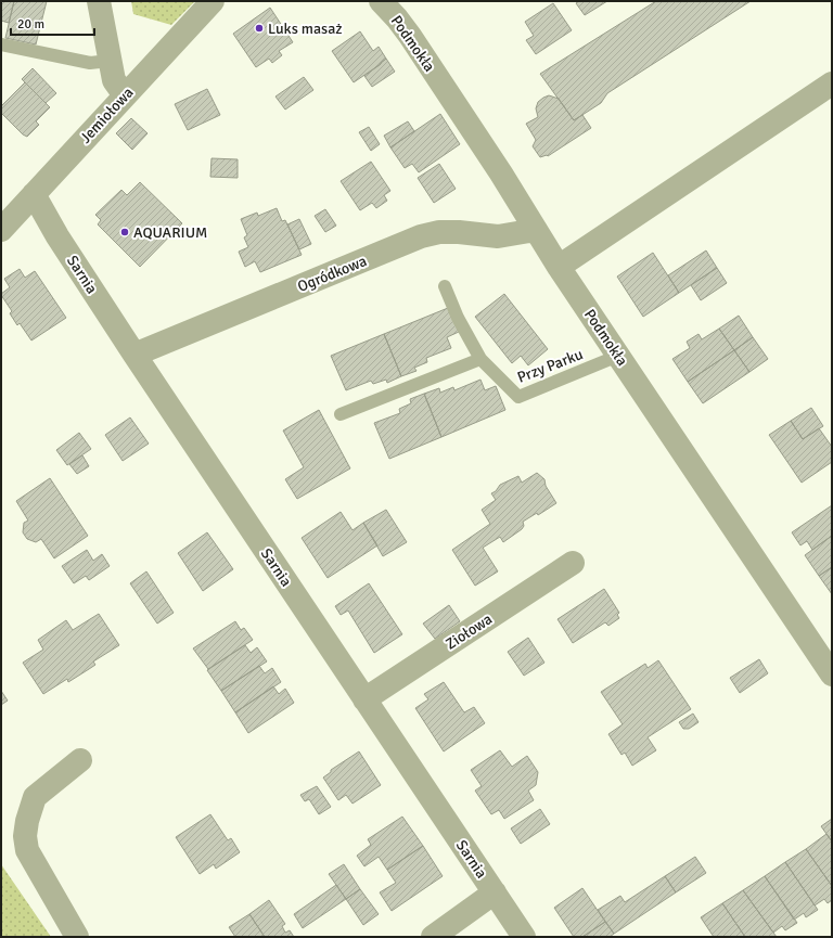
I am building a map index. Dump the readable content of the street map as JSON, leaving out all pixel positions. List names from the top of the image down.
{
  "streets": {
    "street": [
      "Podmokła",
      "Jemiołowa",
      "Ogródkowa",
      "Sarnia",
      "Ziołowa"
    ],
    "lane": ["Przy Parku"]
  },
  "crossings": [
    ["Podmokła", "Ogródkowa"],
    ["Podmokła", "Przy Parku"],
    ["Jemiołowa", "Sarnia"],
    ["Ogródkowa", "Sarnia"],
    ["Sarnia", "Ziołowa"]
  ],
  "places": ["Luks masaż", "AQUARIUM"],
  "scale_bar": "20 m"
}
